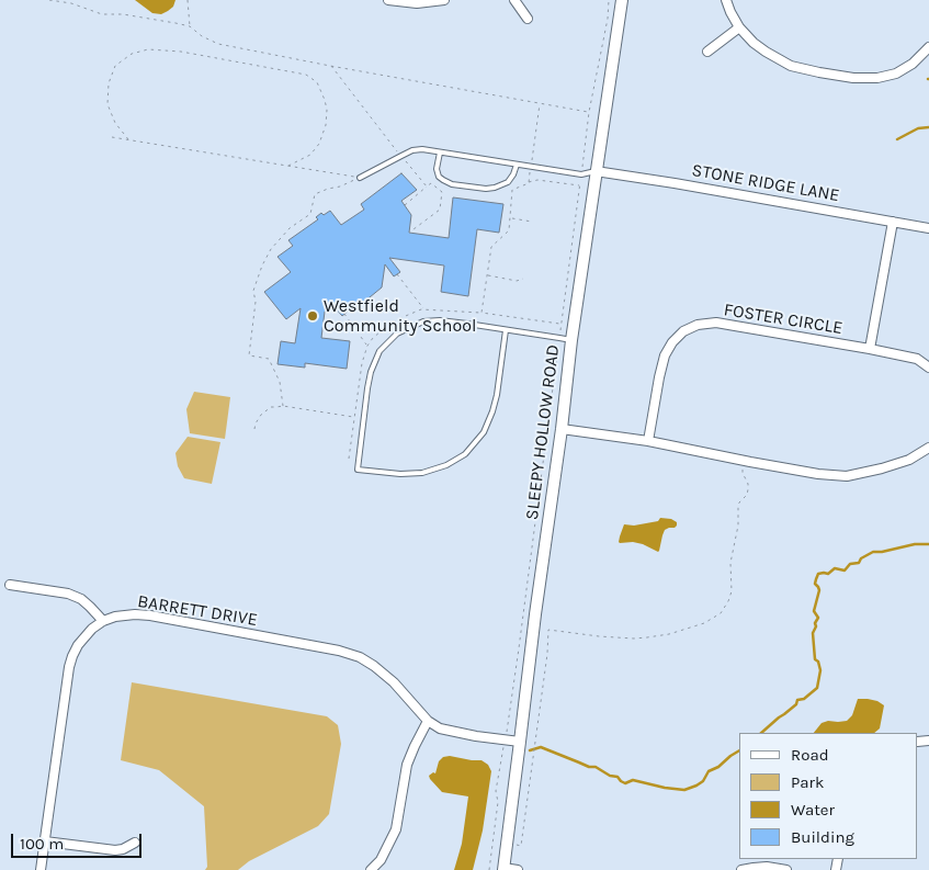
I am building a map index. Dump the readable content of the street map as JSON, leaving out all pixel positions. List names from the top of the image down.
{
  "streets": {
    "street": [
      "STONE RIDGE LANE",
      "FOSTER CIRCLE",
      "SLEEPY HOLLOW ROAD",
      "BARRETT DRIVE"
    ]
  },
  "crossings": [
    ["STONE RIDGE LANE", "SLEEPY HOLLOW ROAD"],
    ["SLEEPY HOLLOW ROAD", "BARRETT DRIVE"]
  ],
  "places": ["Westfield Community School"],
  "legend": [
    "Road",
    "Park",
    "Water",
    "Building"
  ],
  "scale_bar": "100 m"
}
